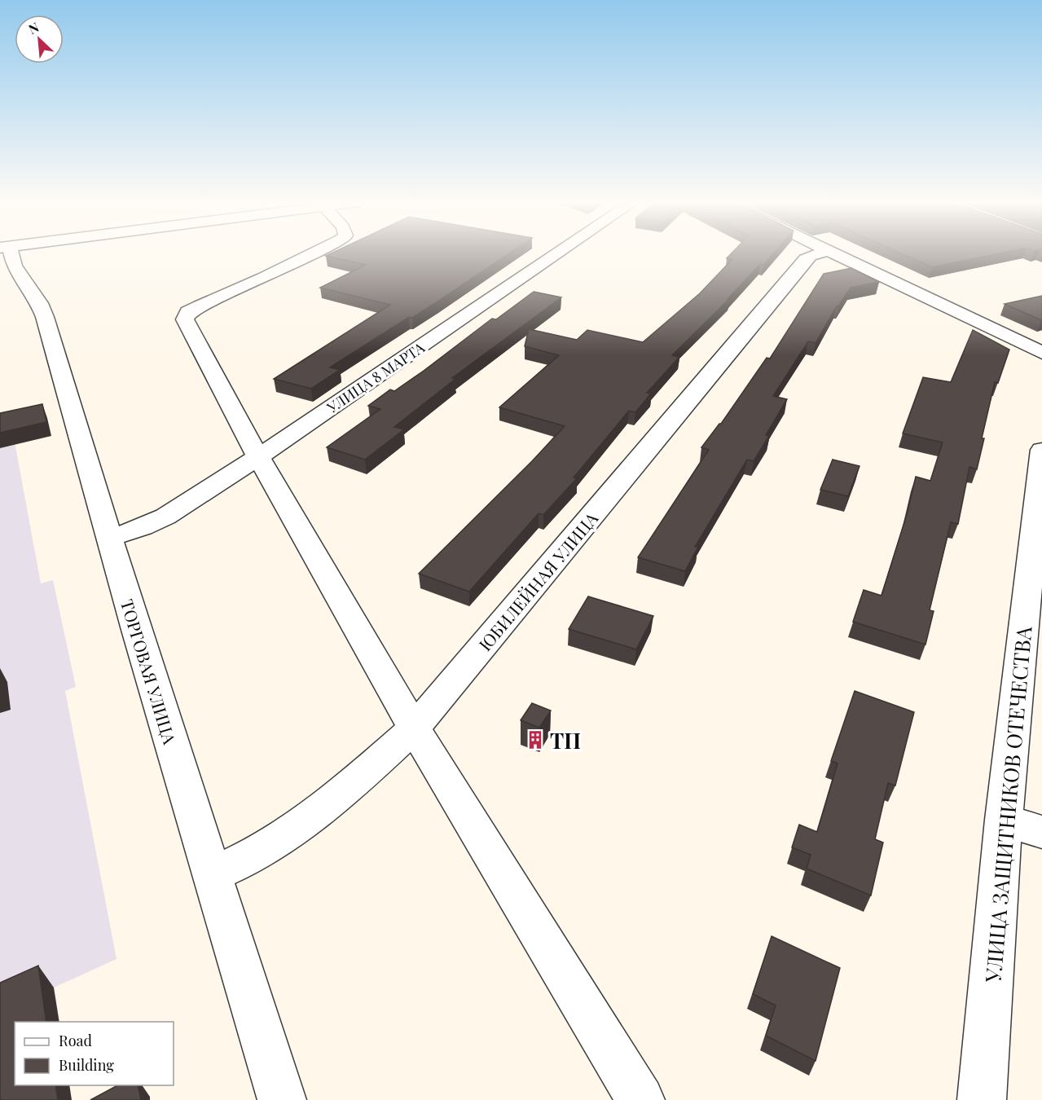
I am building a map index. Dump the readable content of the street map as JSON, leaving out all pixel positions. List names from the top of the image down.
{
  "streets": {
    "street": [
      "УЛИЦА 8 МАРТА",
      "ЮБИЛЕЙНАЯ УЛИЦА",
      "ТОРГОВАЯ УЛИЦА",
      "УЛИЦА ЗАЩИТНИКОВ ОТЕЧЕСТВА"
    ]
  },
  "crossings": [
    ["УЛИЦА 8 МАРТА", "ТОРГОВАЯ УЛИЦА"],
    ["ЮБИЛЕЙНАЯ УЛИЦА", "ТОРГОВАЯ УЛИЦА"]
  ],
  "places": {
    "building": ["ТП"]
  },
  "legend": ["Road", "Building"],
  "north": "top left"
}
